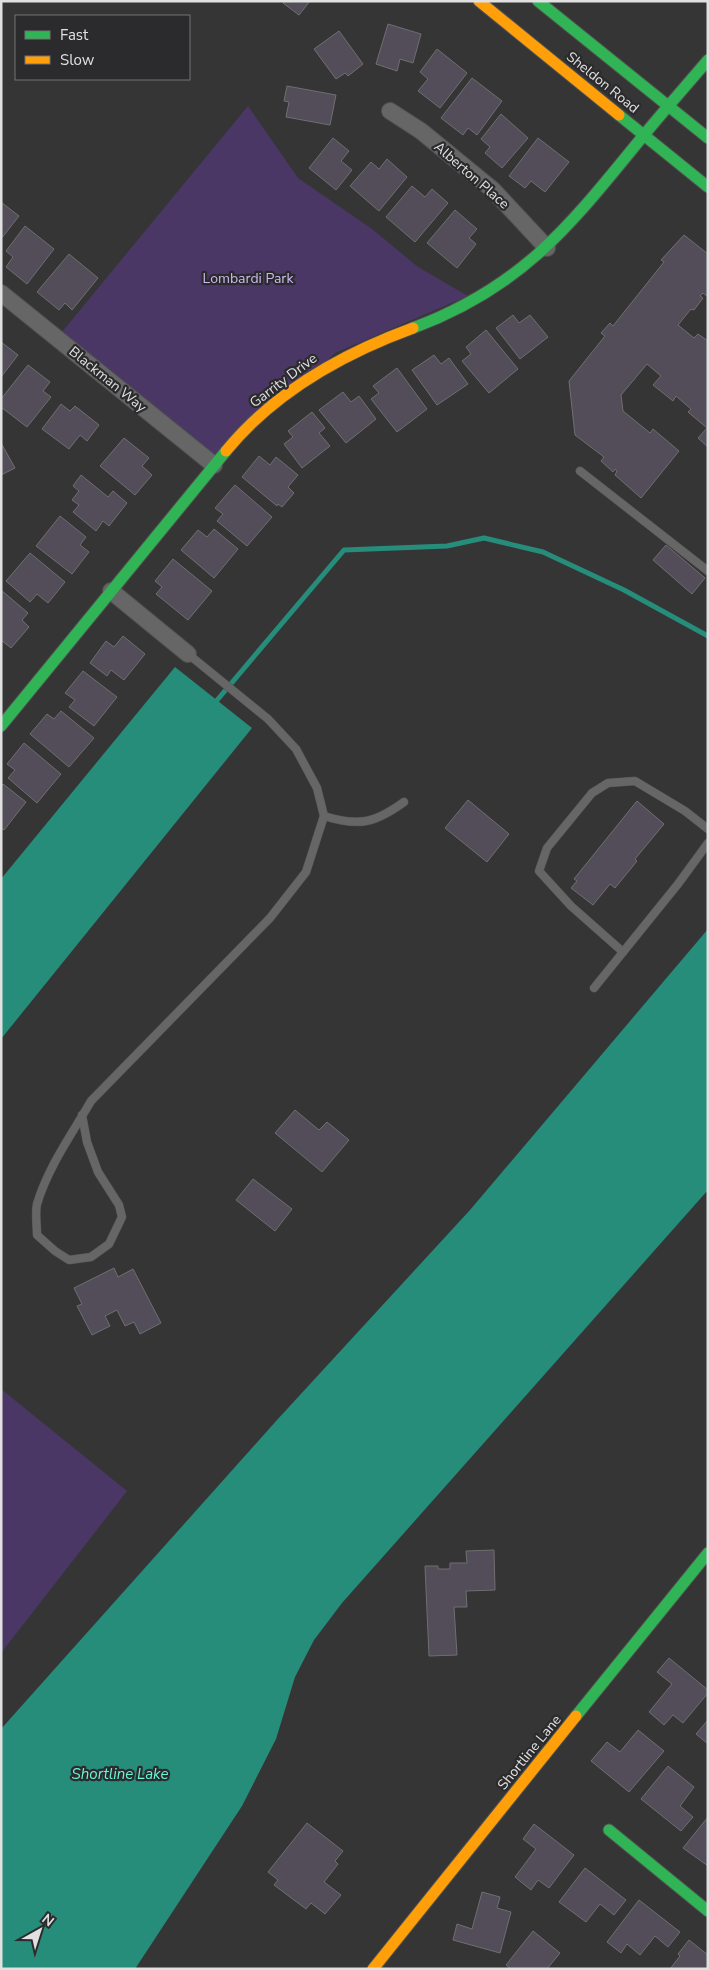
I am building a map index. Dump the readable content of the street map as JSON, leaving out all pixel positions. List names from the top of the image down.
{
  "streets": {
    "street": [
      "Sheldon Road",
      "Alberton Place",
      "Blackman Way",
      "Garrity Drive",
      "Shortline Lane"
    ]
  },
  "crossings": [
    ["Sheldon Road", "Garrity Drive"],
    ["Alberton Place", "Garrity Drive"],
    ["Blackman Way", "Garrity Drive"]
  ],
  "water": ["Shortline Lake"],
  "parks": ["Lombardi Park"],
  "legend": ["Fast", "Slow"],
  "north": "top right"
}
